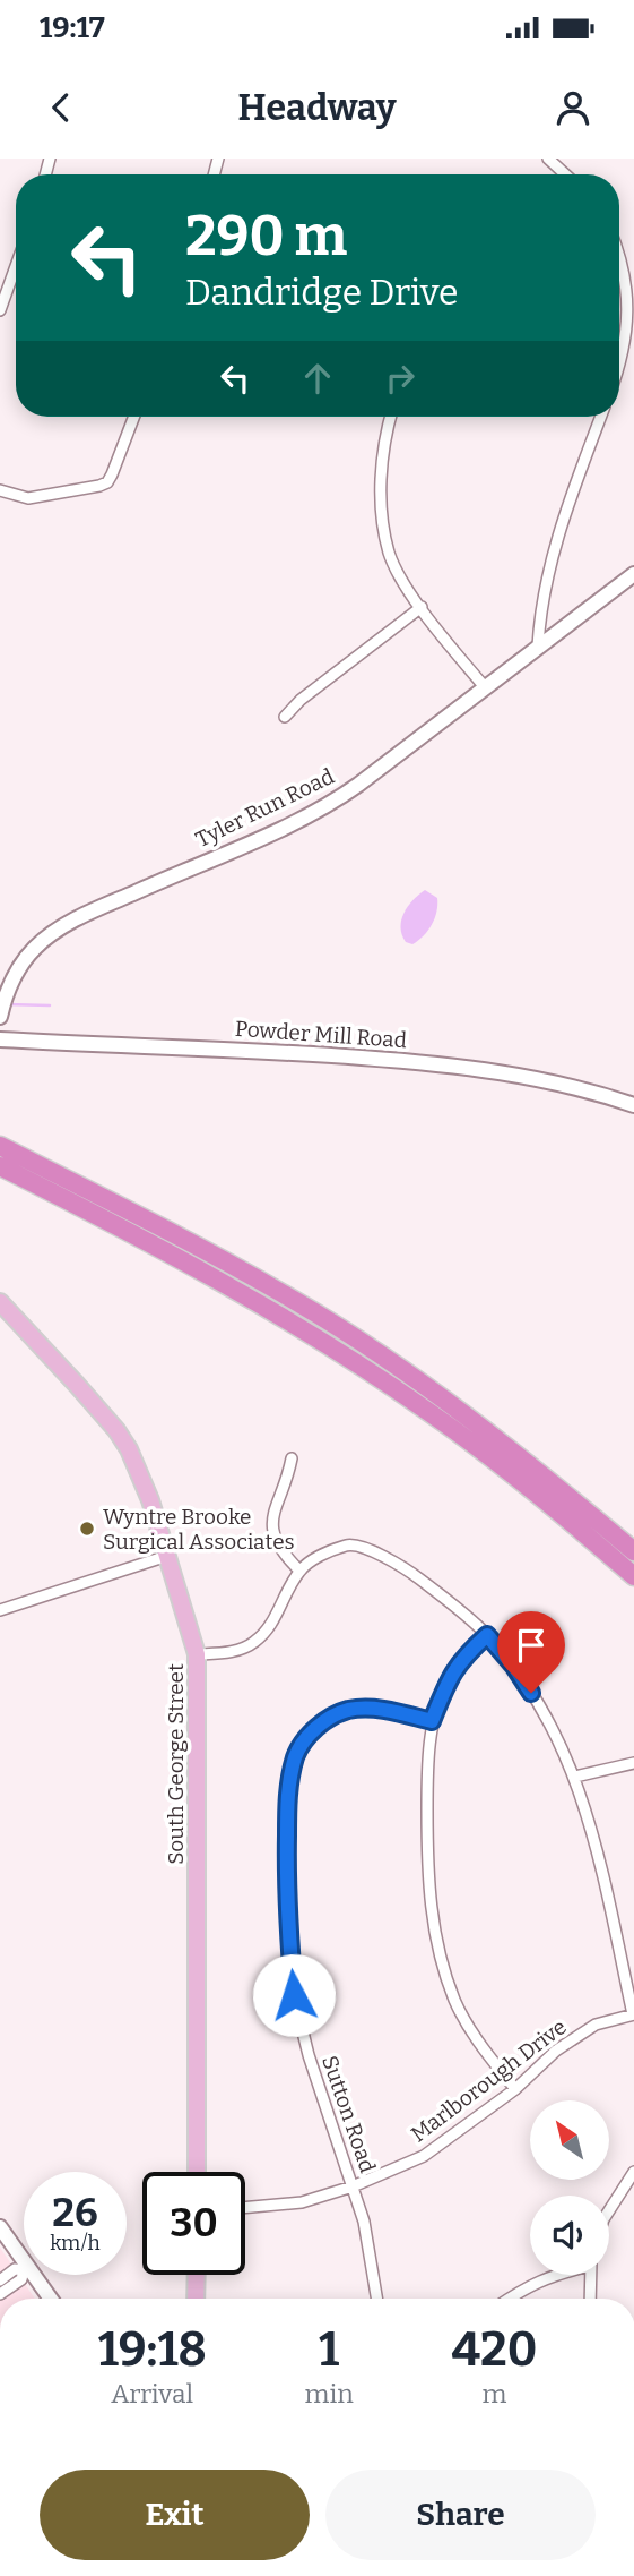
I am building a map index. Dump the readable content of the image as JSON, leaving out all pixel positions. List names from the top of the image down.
{
  "streets": {
    "main road": ["South George Street"],
    "street": [
      "Tyler Run Road",
      "Powder Mill Road",
      "Marlborough Drive",
      "Sutton Road"
    ]
  },
  "crossings": [
    ["Marlborough Drive", "Sutton Road"]
  ],
  "places": ["Wyntre Brooke Surgical Associates"],
  "north": "top left",
  "page": {
    "status": "19:17",
    "header": "Headway",
    "turn": ["290 m", "Dandridge Drive"],
    "speed": "26 km/h",
    "limit": "30",
    "eta": [
      "19:18",
      "Arrival",
      "1",
      "min",
      "420",
      "m"
    ],
    "buttons": ["Exit", "Share"]
  }
}
